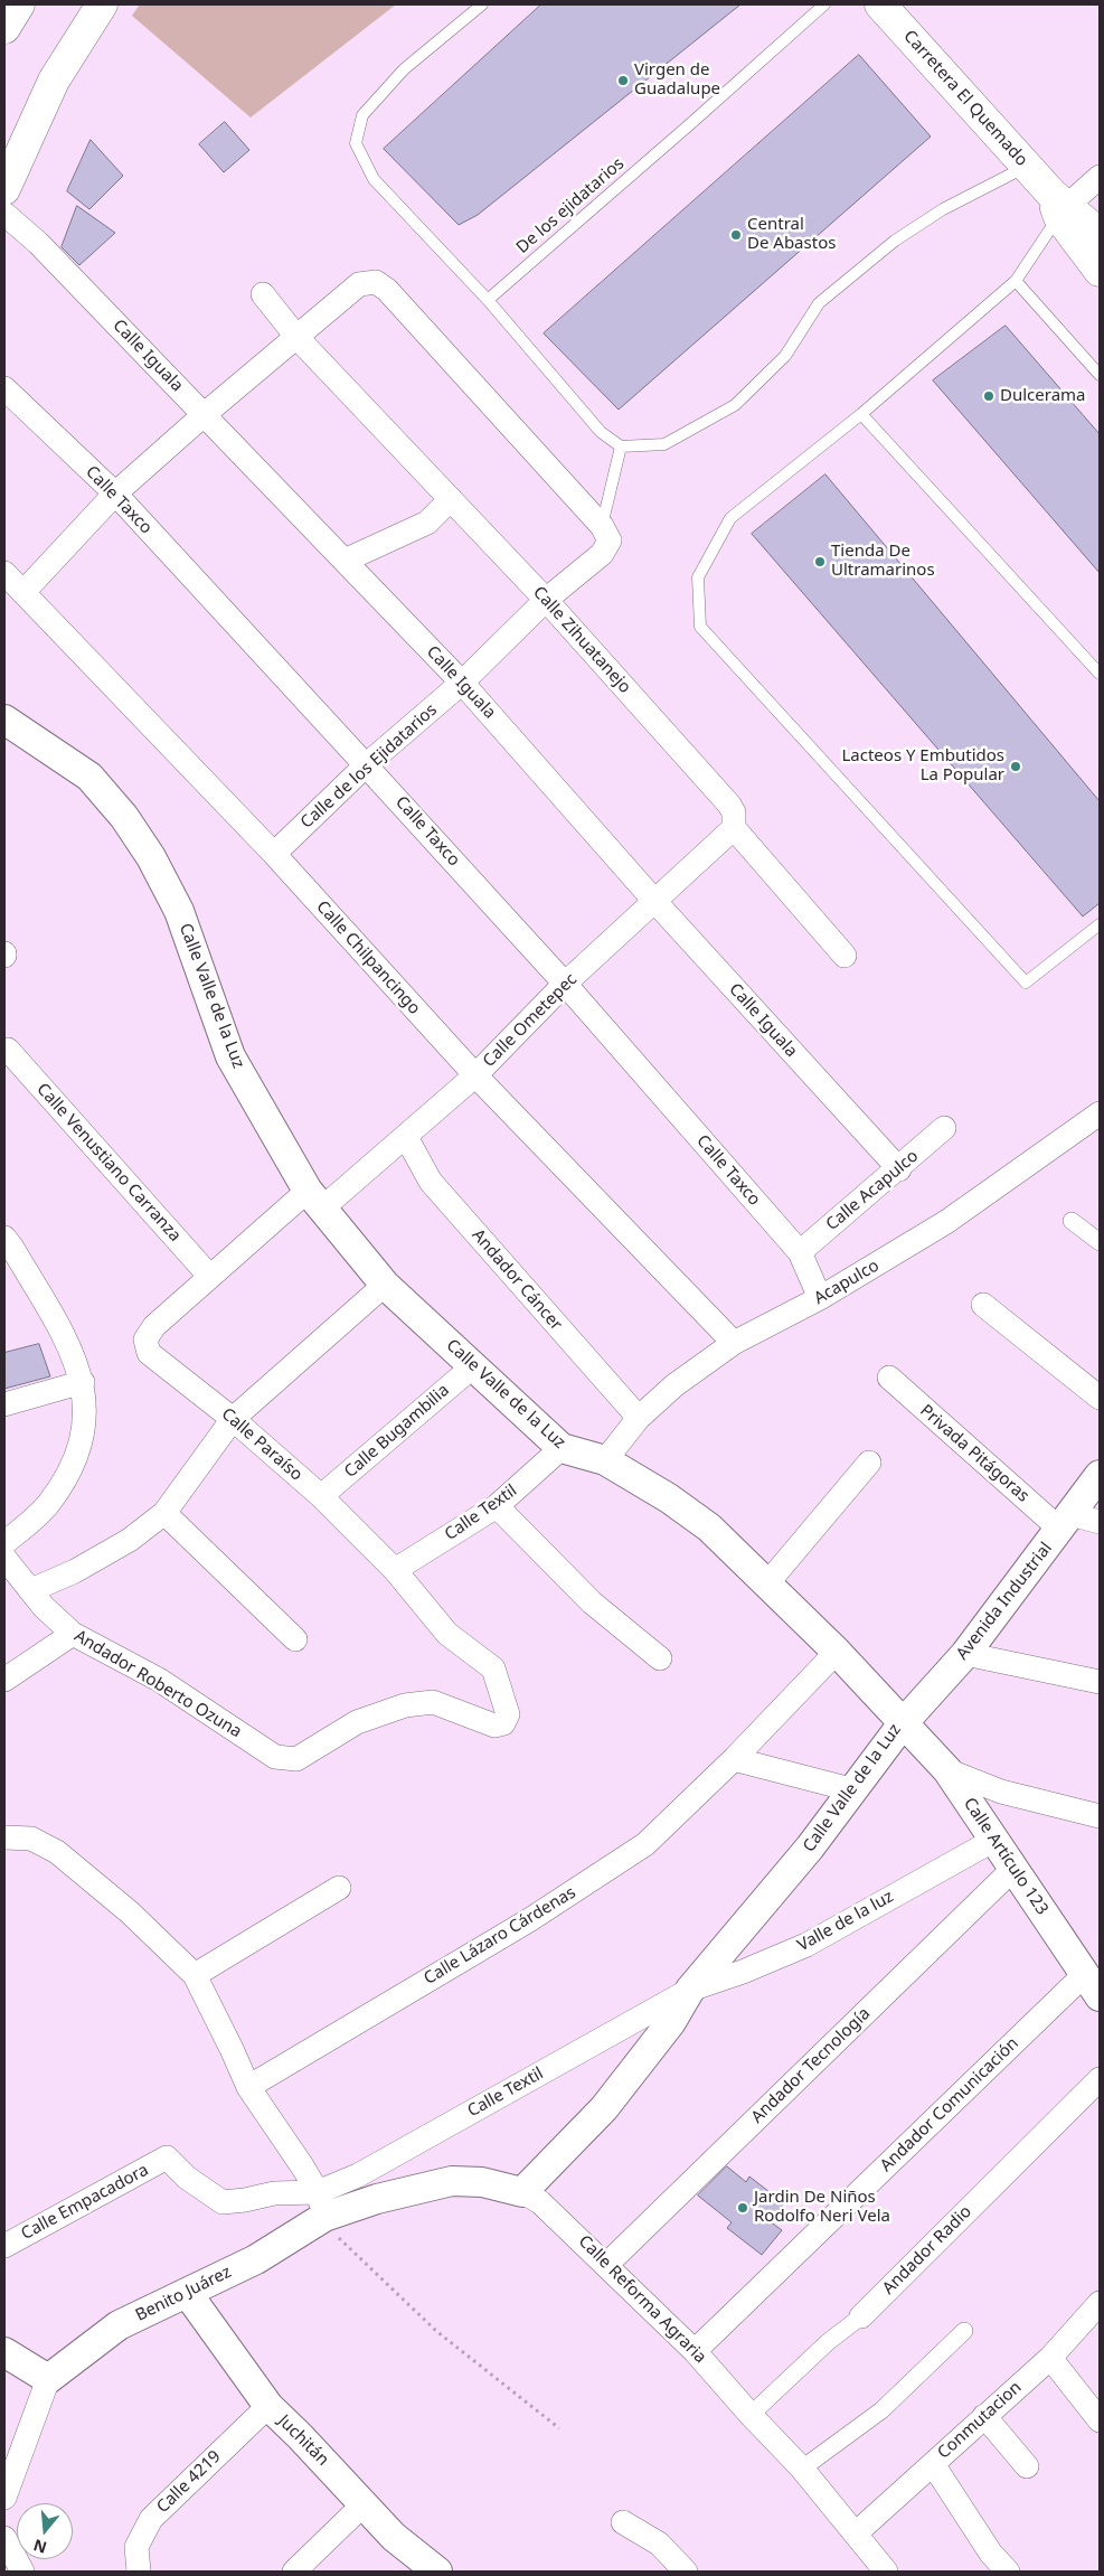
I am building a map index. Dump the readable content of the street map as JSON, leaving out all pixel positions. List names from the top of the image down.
{
  "streets": {
    "main road": ["Carretera El Quemado"],
    "street": [
      "Calle Iguala",
      "Calle Taxco",
      "Calle Zihuatanejo",
      "Calle de los Ejidatarios",
      "Calle Chilpancingo",
      "Calle Valle de la Luz",
      "Calle Ometepec",
      "Calle Venustiano Carranza",
      "Calle Acapulco",
      "Andador Cáncer",
      "Acapulco",
      "Calle Bugambilia",
      "Calle Paraíso",
      "Privada Pitágoras",
      "Calle Textil",
      "Avenida Industrial",
      "Andador Roberto Ozuna",
      "Calle Artículo 123",
      "Valle de la luz",
      "Calle Lázaro Cárdenas",
      "Andador Tecnología",
      "Andador Comunicación",
      "Calle Empacadora",
      "Andador Radio",
      "Benito Juárez",
      "Calle Reforma Agraria",
      "Conmutacion",
      "Juchitán",
      "Calle 4219"
    ],
    "lane": ["De los ejidatarios"]
  },
  "crossings": [
    ["Calle Iguala", "Calle de los Ejidatarios"],
    ["Calle Iguala", "Calle Ometepec"],
    ["Calle Iguala", "Calle Acapulco"],
    ["Calle Taxco", "Calle de los Ejidatarios"],
    ["Calle Taxco", "Calle Ometepec"],
    ["Calle Taxco", "Calle Acapulco"],
    ["Calle Taxco", "Acapulco"],
    ["Calle Zihuatanejo", "Calle de los Ejidatarios"],
    ["Calle Zihuatanejo", "Calle Ometepec"],
    ["Calle de los Ejidatarios", "Calle Chilpancingo"],
    ["Calle Chilpancingo", "Calle Ometepec"],
    ["Calle Chilpancingo", "Acapulco"],
    ["Calle Valle de la Luz", "Calle Ometepec"],
    ["Calle Valle de la Luz", "Acapulco"],
    ["Calle Valle de la Luz", "Calle Bugambilia"],
    ["Calle Valle de la Luz", "Calle Paraíso"],
    ["Calle Valle de la Luz", "Calle Textil"],
    ["Calle Valle de la Luz", "Avenida Industrial"],
    ["Calle Valle de la Luz", "Calle Artículo 123"],
    ["Calle Valle de la Luz", "Valle de la luz"],
    ["Calle Valle de la Luz", "Calle Lázaro Cárdenas"],
    ["Calle Valle de la Luz", "Calle Reforma Agraria"],
    ["Calle Ometepec", "Andador Cáncer"],
    ["Calle Ometepec", "Calle Paraíso"],
    ["Calle Venustiano Carranza", "Calle Paraíso"],
    ["Andador Cáncer", "Acapulco"],
    ["Calle Bugambilia", "Calle Paraíso"],
    ["Calle Paraíso", "Calle Textil"],
    ["Calle Paraíso", "Andador Roberto Ozuna"],
    ["Privada Pitágoras", "Avenida Industrial"],
    ["Calle Textil", "Valle de la luz"],
    ["Calle Textil", "Calle Empacadora"],
    ["Calle Textil", "Benito Juárez"],
    ["Calle Textil", "Calle Reforma Agraria"],
    ["Avenida Industrial", "Calle Artículo 123"],
    ["Calle Artículo 123", "Valle de la luz"],
    ["Calle Artículo 123", "Andador Tecnología"],
    ["Calle Artículo 123", "Andador Comunicación"],
    ["Andador Tecnología", "Calle Reforma Agraria"],
    ["Andador Comunicación", "Calle Reforma Agraria"],
    ["Calle Empacadora", "Benito Juárez"],
    ["Calle Empacadora", "Calle Reforma Agraria"],
    ["Andador Radio", "Calle Reforma Agraria"],
    ["Benito Juárez", "Calle Reforma Agraria"],
    ["Benito Juárez", "Juchitán"],
    ["Calle Reforma Agraria", "Conmutacion"],
    ["Juchitán", "Calle 4219"]
  ],
  "places": [
    "Virgen de Guadalupe",
    "Central De Abastos",
    "Dulcerama",
    "Tienda De Ultramarinos",
    "Lacteos Y Embutidos La Popular",
    "Jardin De Niños Rodolfo Neri Vela"
  ],
  "north": "bottom"
}
